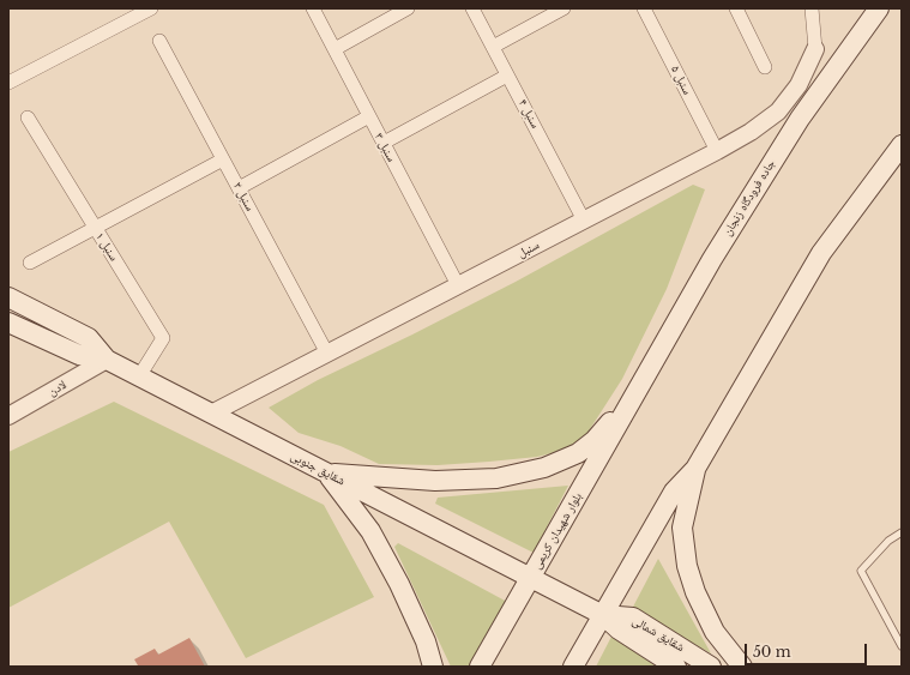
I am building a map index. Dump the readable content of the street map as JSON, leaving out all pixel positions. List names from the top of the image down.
{
  "streets": {
    "main road": [
      "جاده فرودگاه زنجان",
      "شقایق جنوبی",
      "بلوار شهیدان کریمی",
      "شقایق شمالی"
    ],
    "street": [
      "سنبل ۵",
      "سنبل ۴",
      "سنبل ۳",
      "سنبل ۲",
      "سنبل ۱",
      "سنبل",
      "لادن"
    ]
  },
  "crossings": [
    ["سنبل ۵", "سنبل"],
    ["سنبل ۴", "سنبل"],
    ["سنبل ۳", "سنبل"],
    ["سنبل ۲", "سنبل"],
    ["جاده فرودگاه زنجان", "بلوار شهیدان کریمی"],
    ["سنبل ۱", "شقایق جنوبی"],
    ["سنبل", "شقایق جنوبی"],
    ["لادن", "شقایق جنوبی"],
    ["شقایق جنوبی", "بلوار شهیدان کریمی"],
    ["شقایق جنوبی", "شقایق شمالی"]
  ],
  "scale_bar": "50 m"
}
